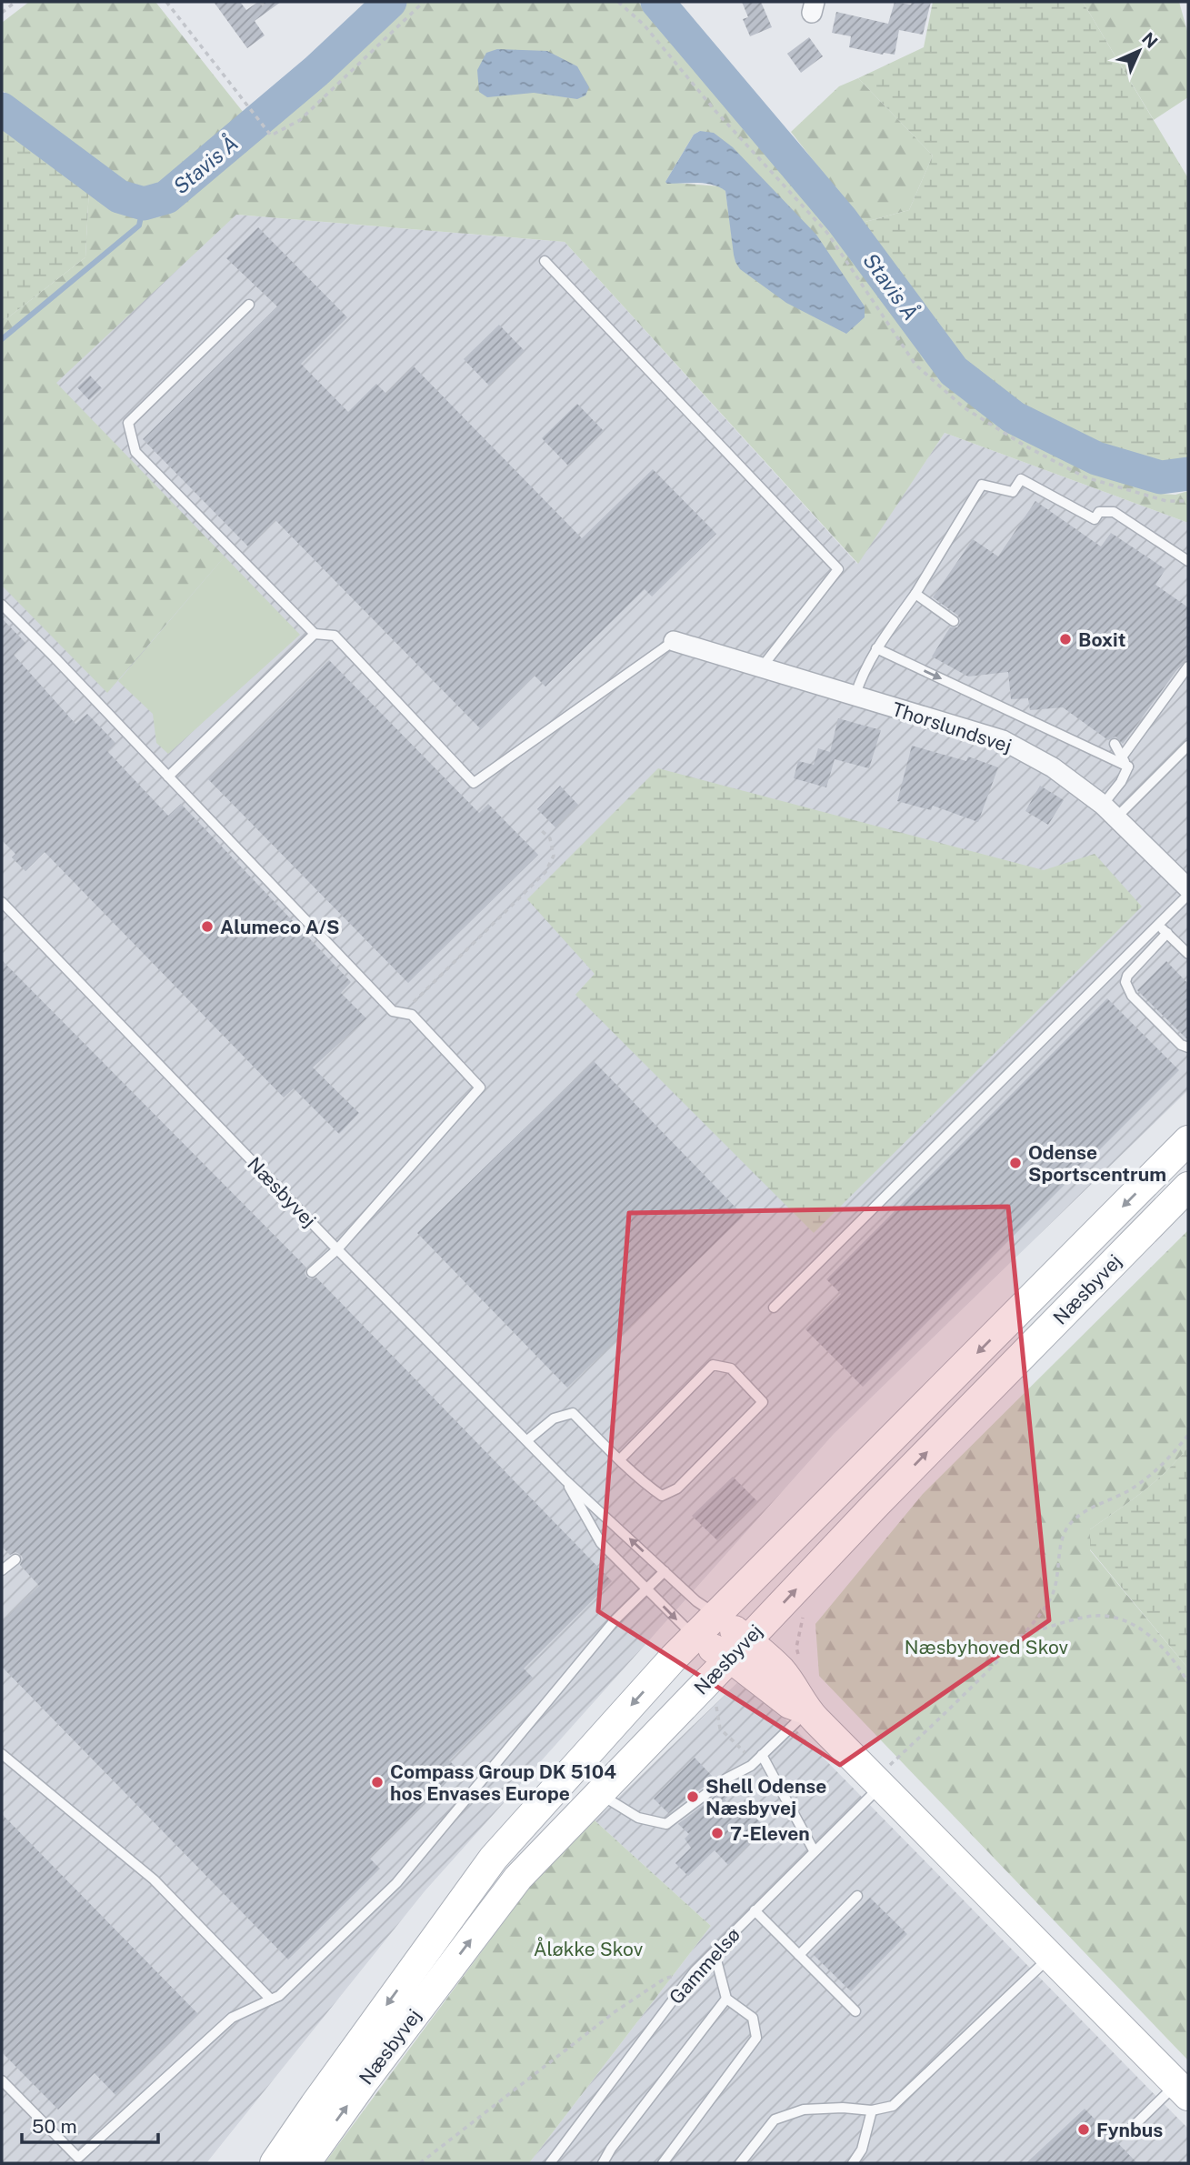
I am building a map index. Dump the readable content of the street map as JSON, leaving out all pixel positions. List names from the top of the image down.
{
  "streets": {
    "street": ["Thorslundsvej", "Næsbyvej"],
    "lane": ["Gammelsø"]
  },
  "water": ["Stavis Å"],
  "parks": ["Næsbyhoved Skov", "Åløkke Skov"],
  "places": [
    "Boxit",
    "Alumeco A/S",
    "Odense Sportscentrum",
    "Compass Group DK 5104 hos Envases Europe",
    "Shell Odense Næsbyvej",
    "7-Eleven",
    "Fynbus"
  ],
  "scale_bar": "50 m",
  "north": "top right"
}
